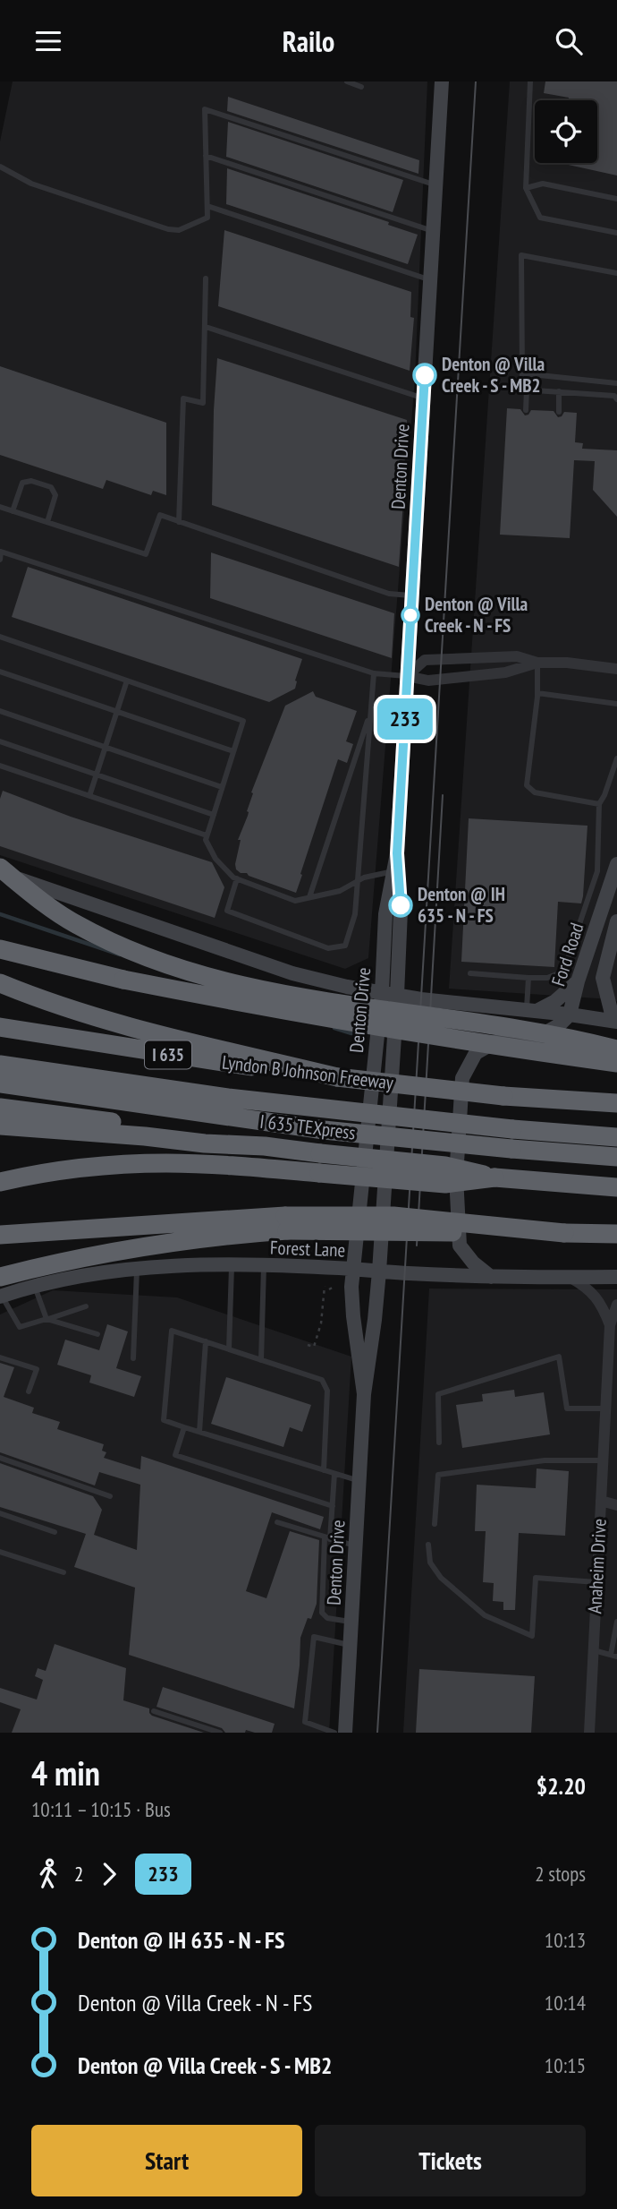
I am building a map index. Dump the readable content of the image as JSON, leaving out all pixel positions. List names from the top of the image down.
{
  "streets": {
    "highway": ["I 635", "Lyndon B Johnson Freeway", "I 635 TEXpress"],
    "street": [
      "Denton Drive",
      "Ford Road",
      "Forest Lane",
      "Anaheim Drive"
    ]
  },
  "crossings": [
    ["Denton Drive", "Forest Lane"],
    ["Forest Lane", "Anaheim Drive"]
  ],
  "places": ["Denton @ Villa Creek - S - MB2", "Denton @ Villa Creek - N - FS", "Denton @ IH 635 - N - FS"],
  "lines": ["bus line 233"],
  "page": {
    "header": "Railo",
    "on_map": "233",
    "heading": ["4 min", "10:11 – 10:15 · Bus", "$2.20"],
    "legs": ["2", "233", "2 stops"],
    "list": [
      {
        "name": "Denton @ IH 635 - N - FS",
        "value": "10:13"
      },
      {
        "name": "Denton @ Villa Creek - N - FS",
        "value": "10:14"
      },
      {
        "name": "Denton @ Villa Creek - S - MB2",
        "value": "10:15"
      }
    ],
    "buttons": ["Start", "Tickets"]
  }
}
